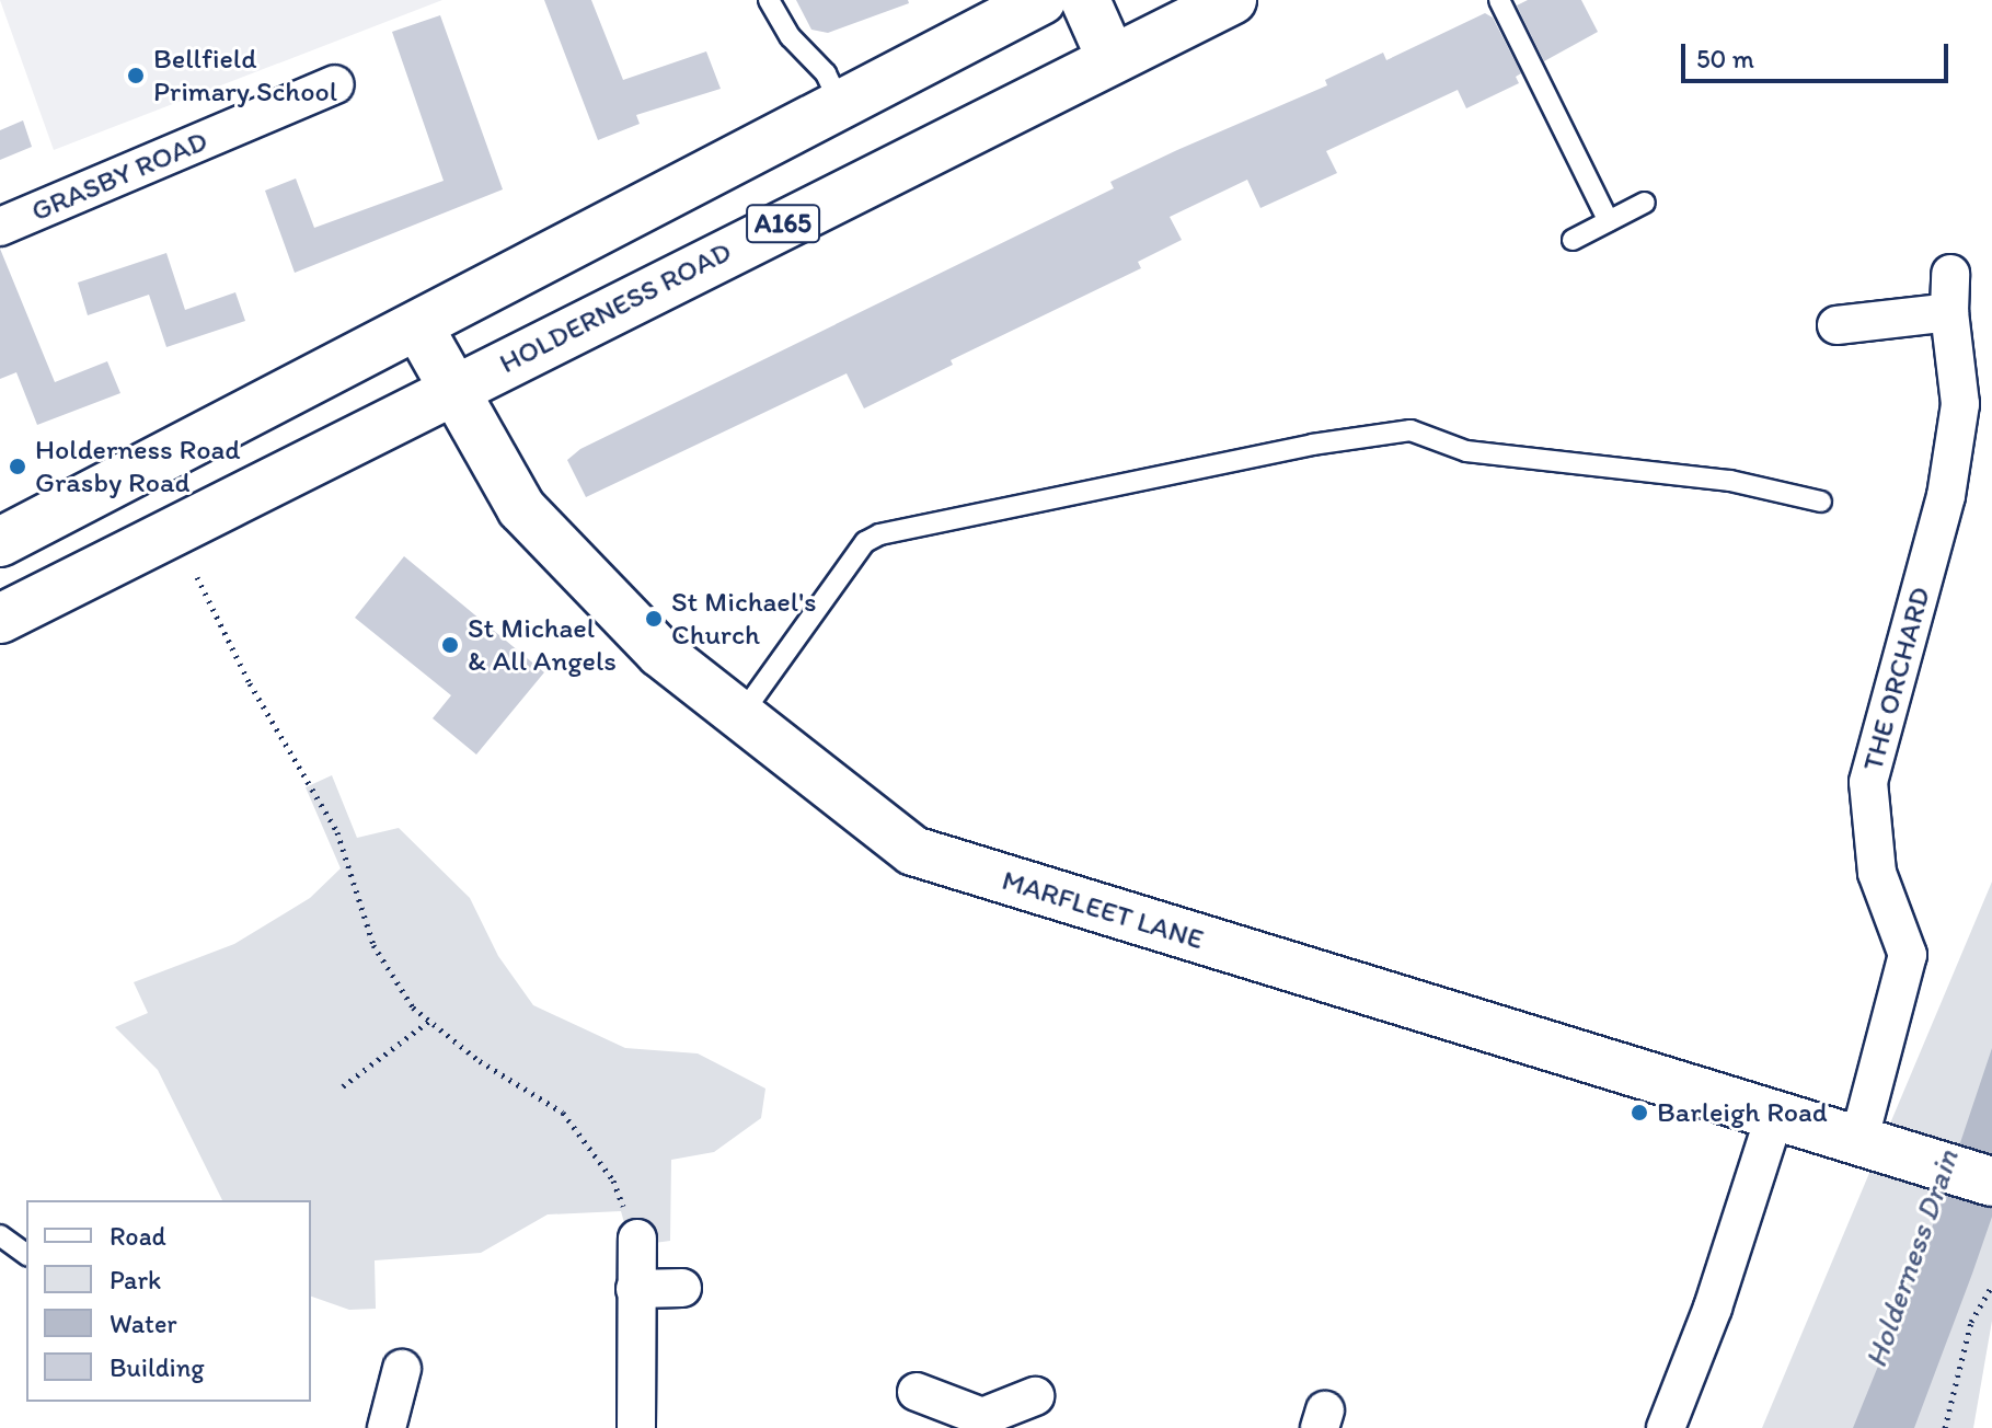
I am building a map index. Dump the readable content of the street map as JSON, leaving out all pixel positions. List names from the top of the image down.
{
  "streets": {
    "main road": ["A165", "HOLDERNESS ROAD", "MARFLEET LANE"],
    "street": ["GRASBY ROAD", "THE ORCHARD"]
  },
  "crossings": [
    ["HOLDERNESS ROAD", "MARFLEET LANE"],
    ["THE ORCHARD", "MARFLEET LANE"]
  ],
  "water": ["Holderness Drain"],
  "places": [
    "Bellfield Primary School",
    "Holderness Road Grasby Road",
    "St Michael's Church",
    "St Michael & All Angels",
    "Barleigh Road"
  ],
  "legend": [
    "Road",
    "Park",
    "Water",
    "Building"
  ],
  "scale_bar": "50 m"
}
